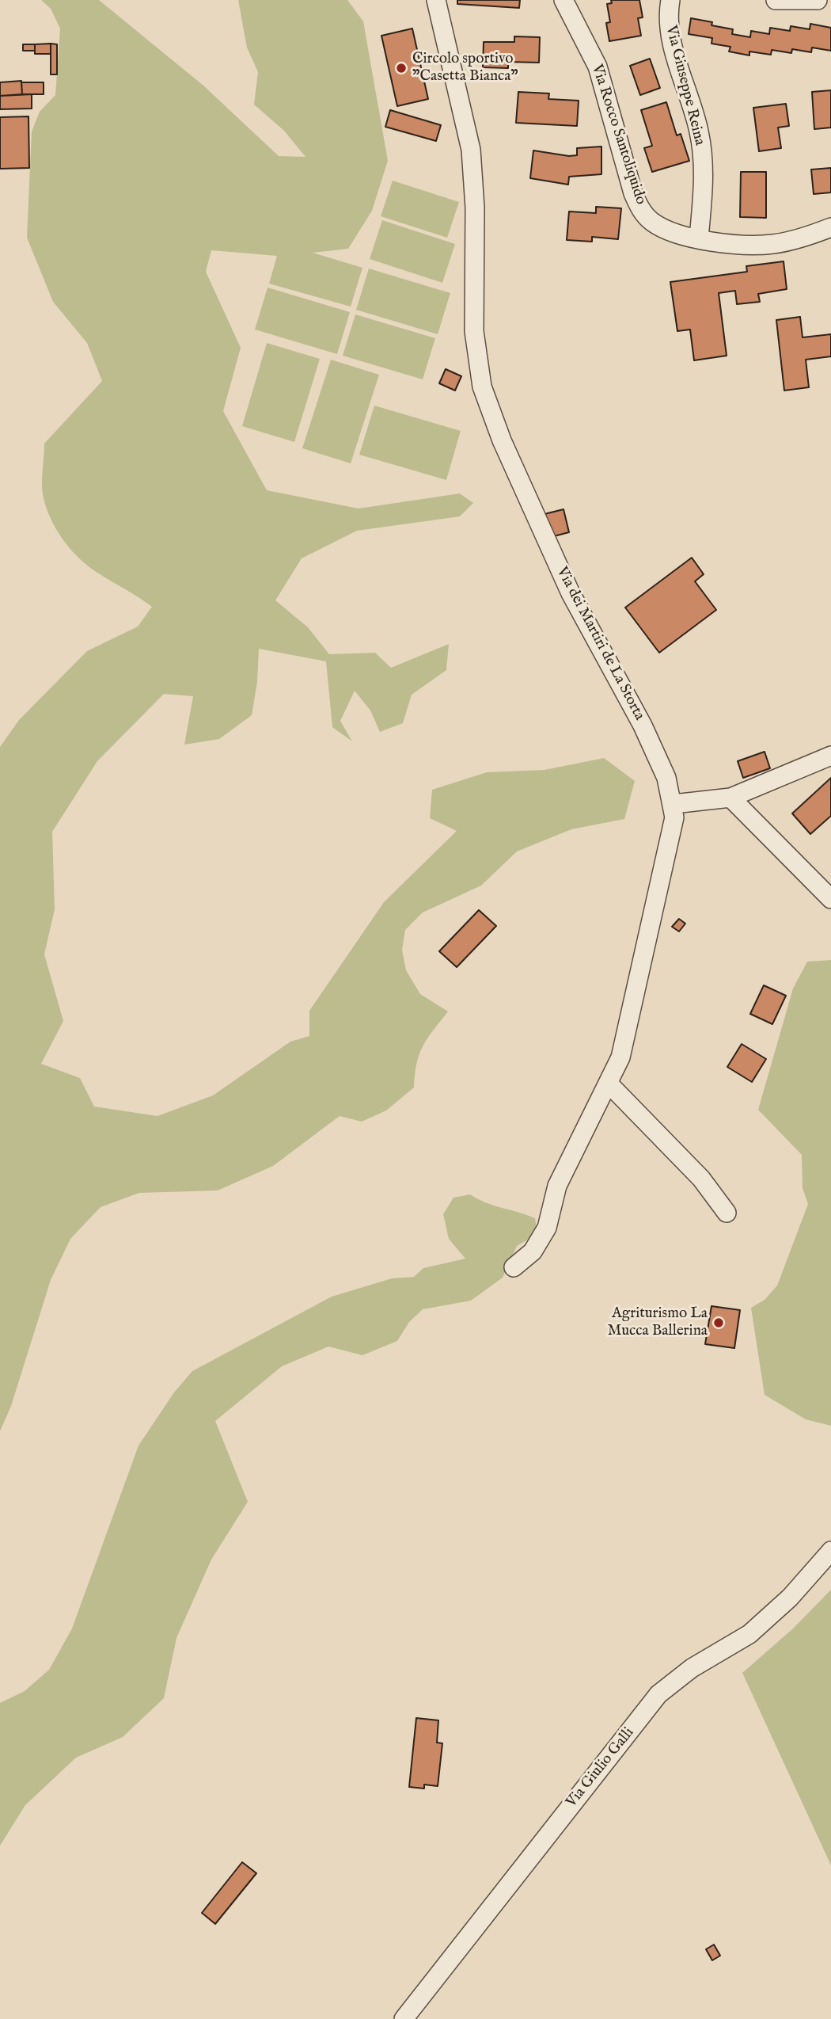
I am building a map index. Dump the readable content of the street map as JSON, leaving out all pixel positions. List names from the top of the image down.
{
  "streets": {
    "street": [
      "Via Giuseppe Reina",
      "Via Rocco Santoliquido",
      "Via dei Martiri de La Storta",
      "Via Giulio Galli"
    ]
  },
  "crossings": [
    ["Via Giuseppe Reina", "Via Rocco Santoliquido"]
  ],
  "places": ["Circolo sportivo \"Casetta Bianca\"", "Agriturismo La Mucca Ballerina"]
}
